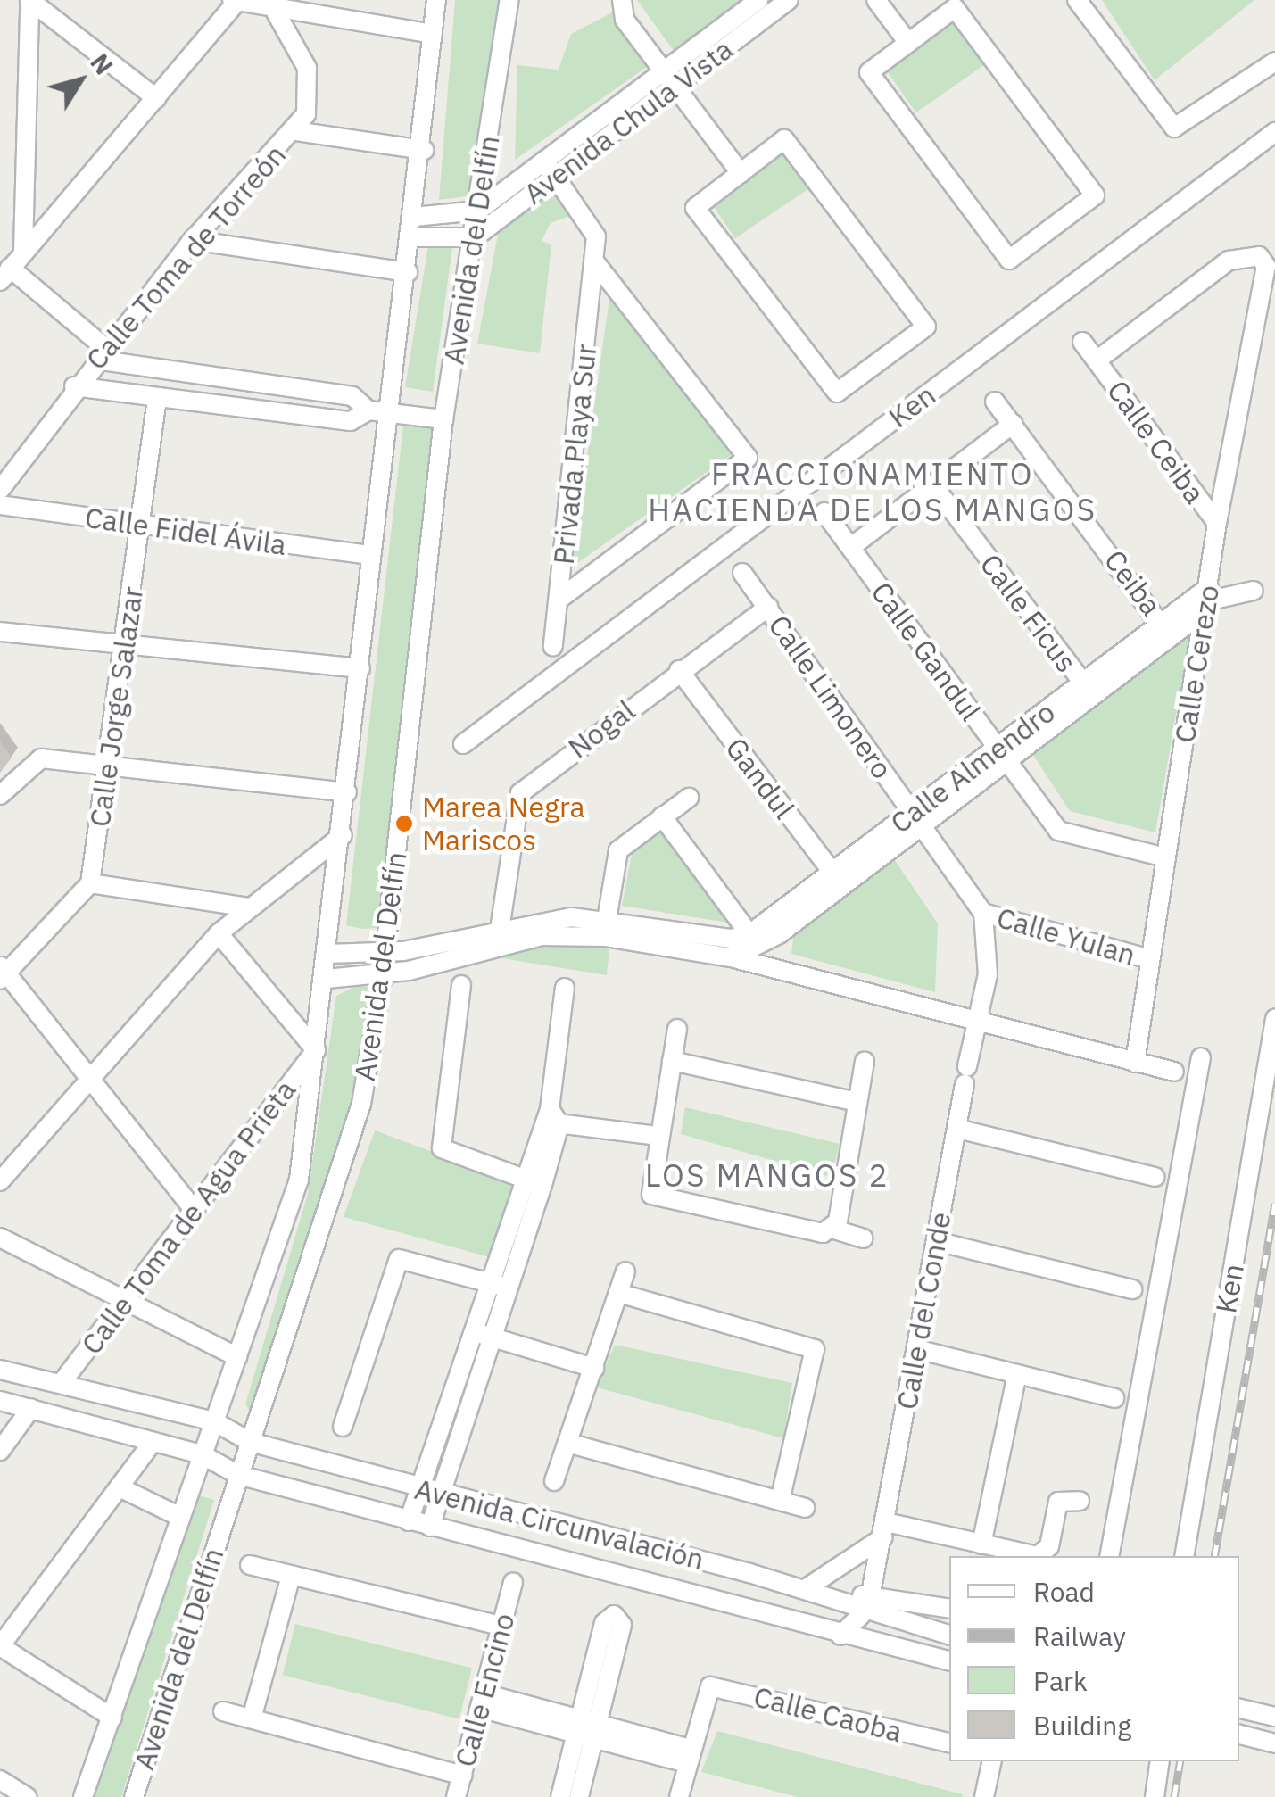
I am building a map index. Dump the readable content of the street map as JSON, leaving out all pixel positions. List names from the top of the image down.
{
  "streets": {
    "street": [
      "Avenida Chula Vista",
      "Avenida del Delfín",
      "Calle Toma de Torreón",
      "Ken",
      "Calle Ceiba",
      "Privada Playa Sur",
      "Calle Fidel Ávila",
      "Ceiba",
      "Calle Ficus",
      "Calle Gandul",
      "Calle Cerezo",
      "Calle Limonero",
      "Calle Jorge Salazar",
      "Nogal",
      "Calle Almendro",
      "Gandul",
      "Calle Yulan",
      "Calle Toma de Agua Prieta",
      "Calle del Conde",
      "Avenida Circunvalación",
      "Calle Encino",
      "Calle Caoba"
    ]
  },
  "crossings": [
    ["Avenida Chula Vista", "Avenida del Delfín"],
    ["Avenida Chula Vista", "Privada Playa Sur"],
    ["Avenida del Delfín", "Calle Fidel Ávila"],
    ["Avenida del Delfín", "Calle Toma de Agua Prieta"],
    ["Avenida del Delfín", "Avenida Circunvalación"],
    ["Calle Ceiba", "Calle Cerezo"],
    ["Calle Fidel Ávila", "Calle Jorge Salazar"],
    ["Ceiba", "Calle Almendro"],
    ["Calle Ficus", "Calle Almendro"],
    ["Calle Gandul", "Calle Cerezo"],
    ["Calle Gandul", "Calle Almendro"],
    ["Calle Cerezo", "Calle Almendro"],
    ["Calle Cerezo", "Calle Yulan"],
    ["Calle Limonero", "Nogal"],
    ["Calle Limonero", "Calle Almendro"],
    ["Calle Limonero", "Calle Yulan"],
    ["Nogal", "Gandul"],
    ["Calle Almendro", "Gandul"],
    ["Calle Toma de Agua Prieta", "Avenida Circunvalación"]
  ],
  "districts": ["FRACCIONAMIENTO HACIENDA DE LOS MANGOS", "LOS MANGOS 2"],
  "places": ["Marea Negra Mariscos"],
  "legend": [
    "Road",
    "Railway",
    "Park",
    "Building"
  ],
  "north": "top right"
}
